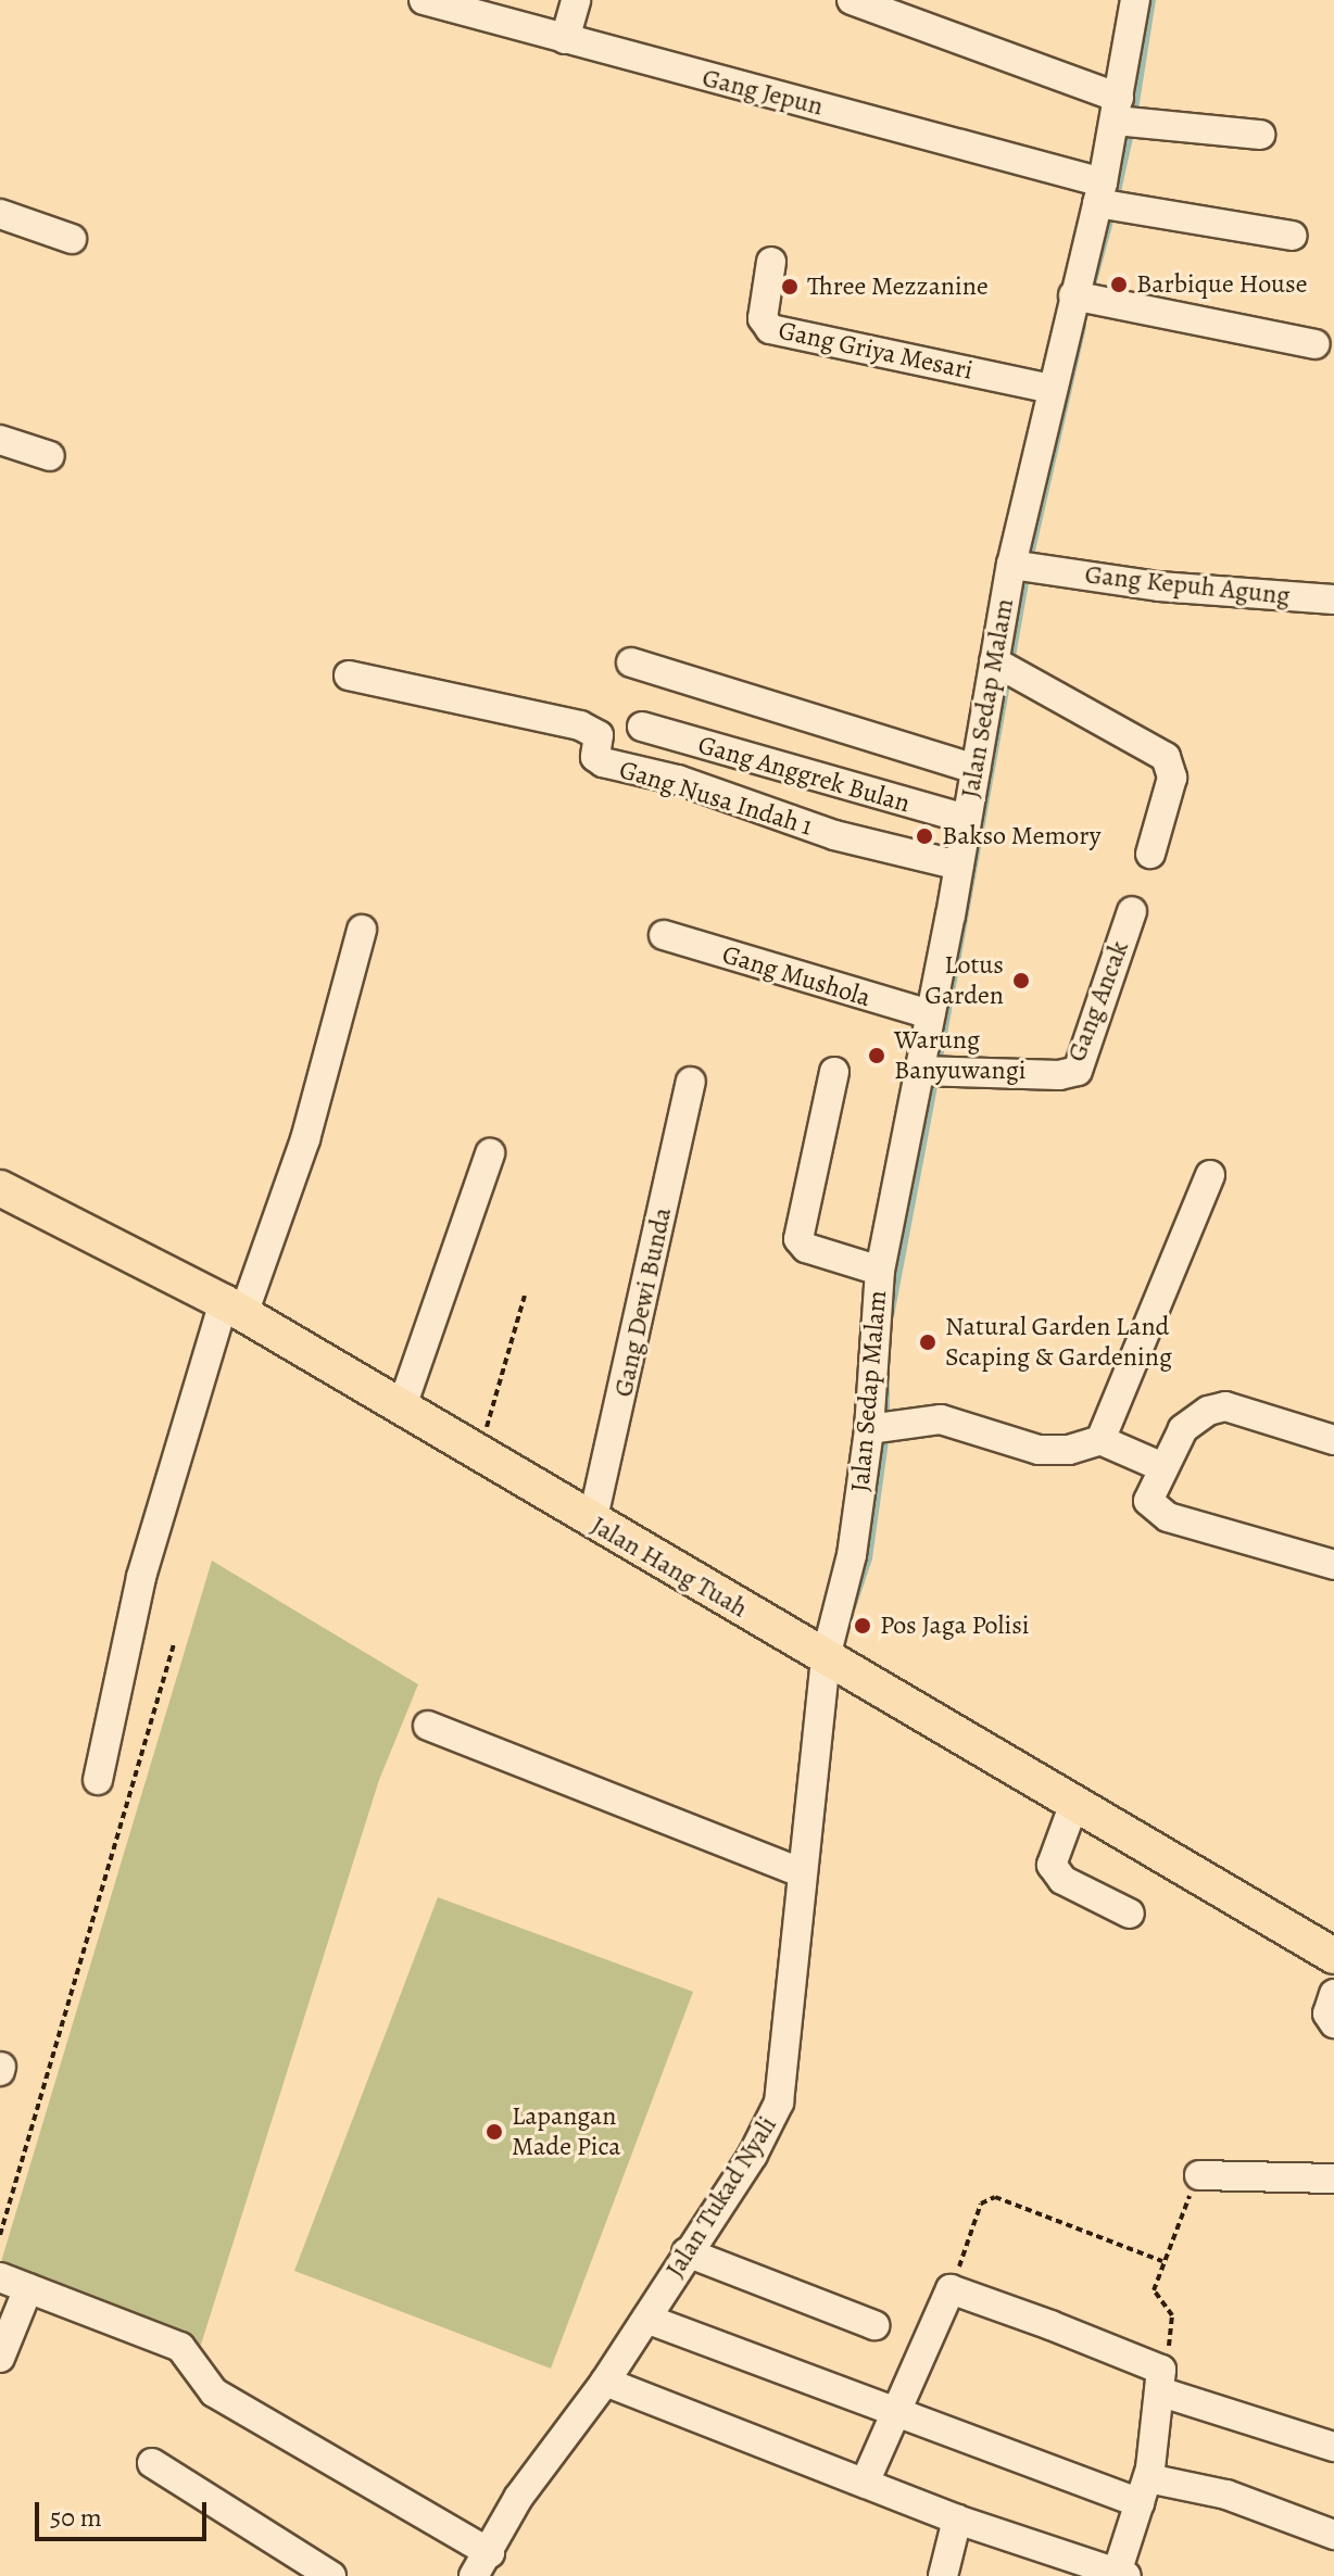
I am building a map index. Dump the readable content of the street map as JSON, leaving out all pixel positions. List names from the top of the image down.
{
  "streets": {
    "main road": ["Jalan Hang Tuah"],
    "street": [
      "Gang Jepun",
      "Gang Griya Mesari",
      "Gang Kepuh Agung",
      "Jalan Sedap Malam",
      "Gang Anggrek Bulan",
      "Gang Nusa Indah 1",
      "Gang Mushola",
      "Gang Ancak",
      "Gang Dewi Bunda",
      "Jalan Tukad Nyali"
    ]
  },
  "crossings": [
    ["Gang Jepun", "Jalan Sedap Malam"],
    ["Gang Griya Mesari", "Jalan Sedap Malam"],
    ["Gang Kepuh Agung", "Jalan Sedap Malam"],
    ["Jalan Sedap Malam", "Gang Anggrek Bulan"],
    ["Jalan Sedap Malam", "Gang Nusa Indah 1"],
    ["Jalan Sedap Malam", "Gang Mushola"],
    ["Jalan Sedap Malam", "Gang Ancak"],
    ["Jalan Sedap Malam", "Jalan Hang Tuah"],
    ["Jalan Sedap Malam", "Jalan Tukad Nyali"],
    ["Gang Dewi Bunda", "Jalan Hang Tuah"],
    ["Jalan Hang Tuah", "Jalan Tukad Nyali"]
  ],
  "places": [
    "Barbique House",
    "Three Mezzanine",
    "Bakso Memory",
    "Lotus Garden",
    "Warung Banyuwangi",
    "Natural Garden Land Scaping & Gardening",
    "Pos Jaga Polisi",
    "Lapangan Made Pica"
  ],
  "scale_bar": "50 m"
}
